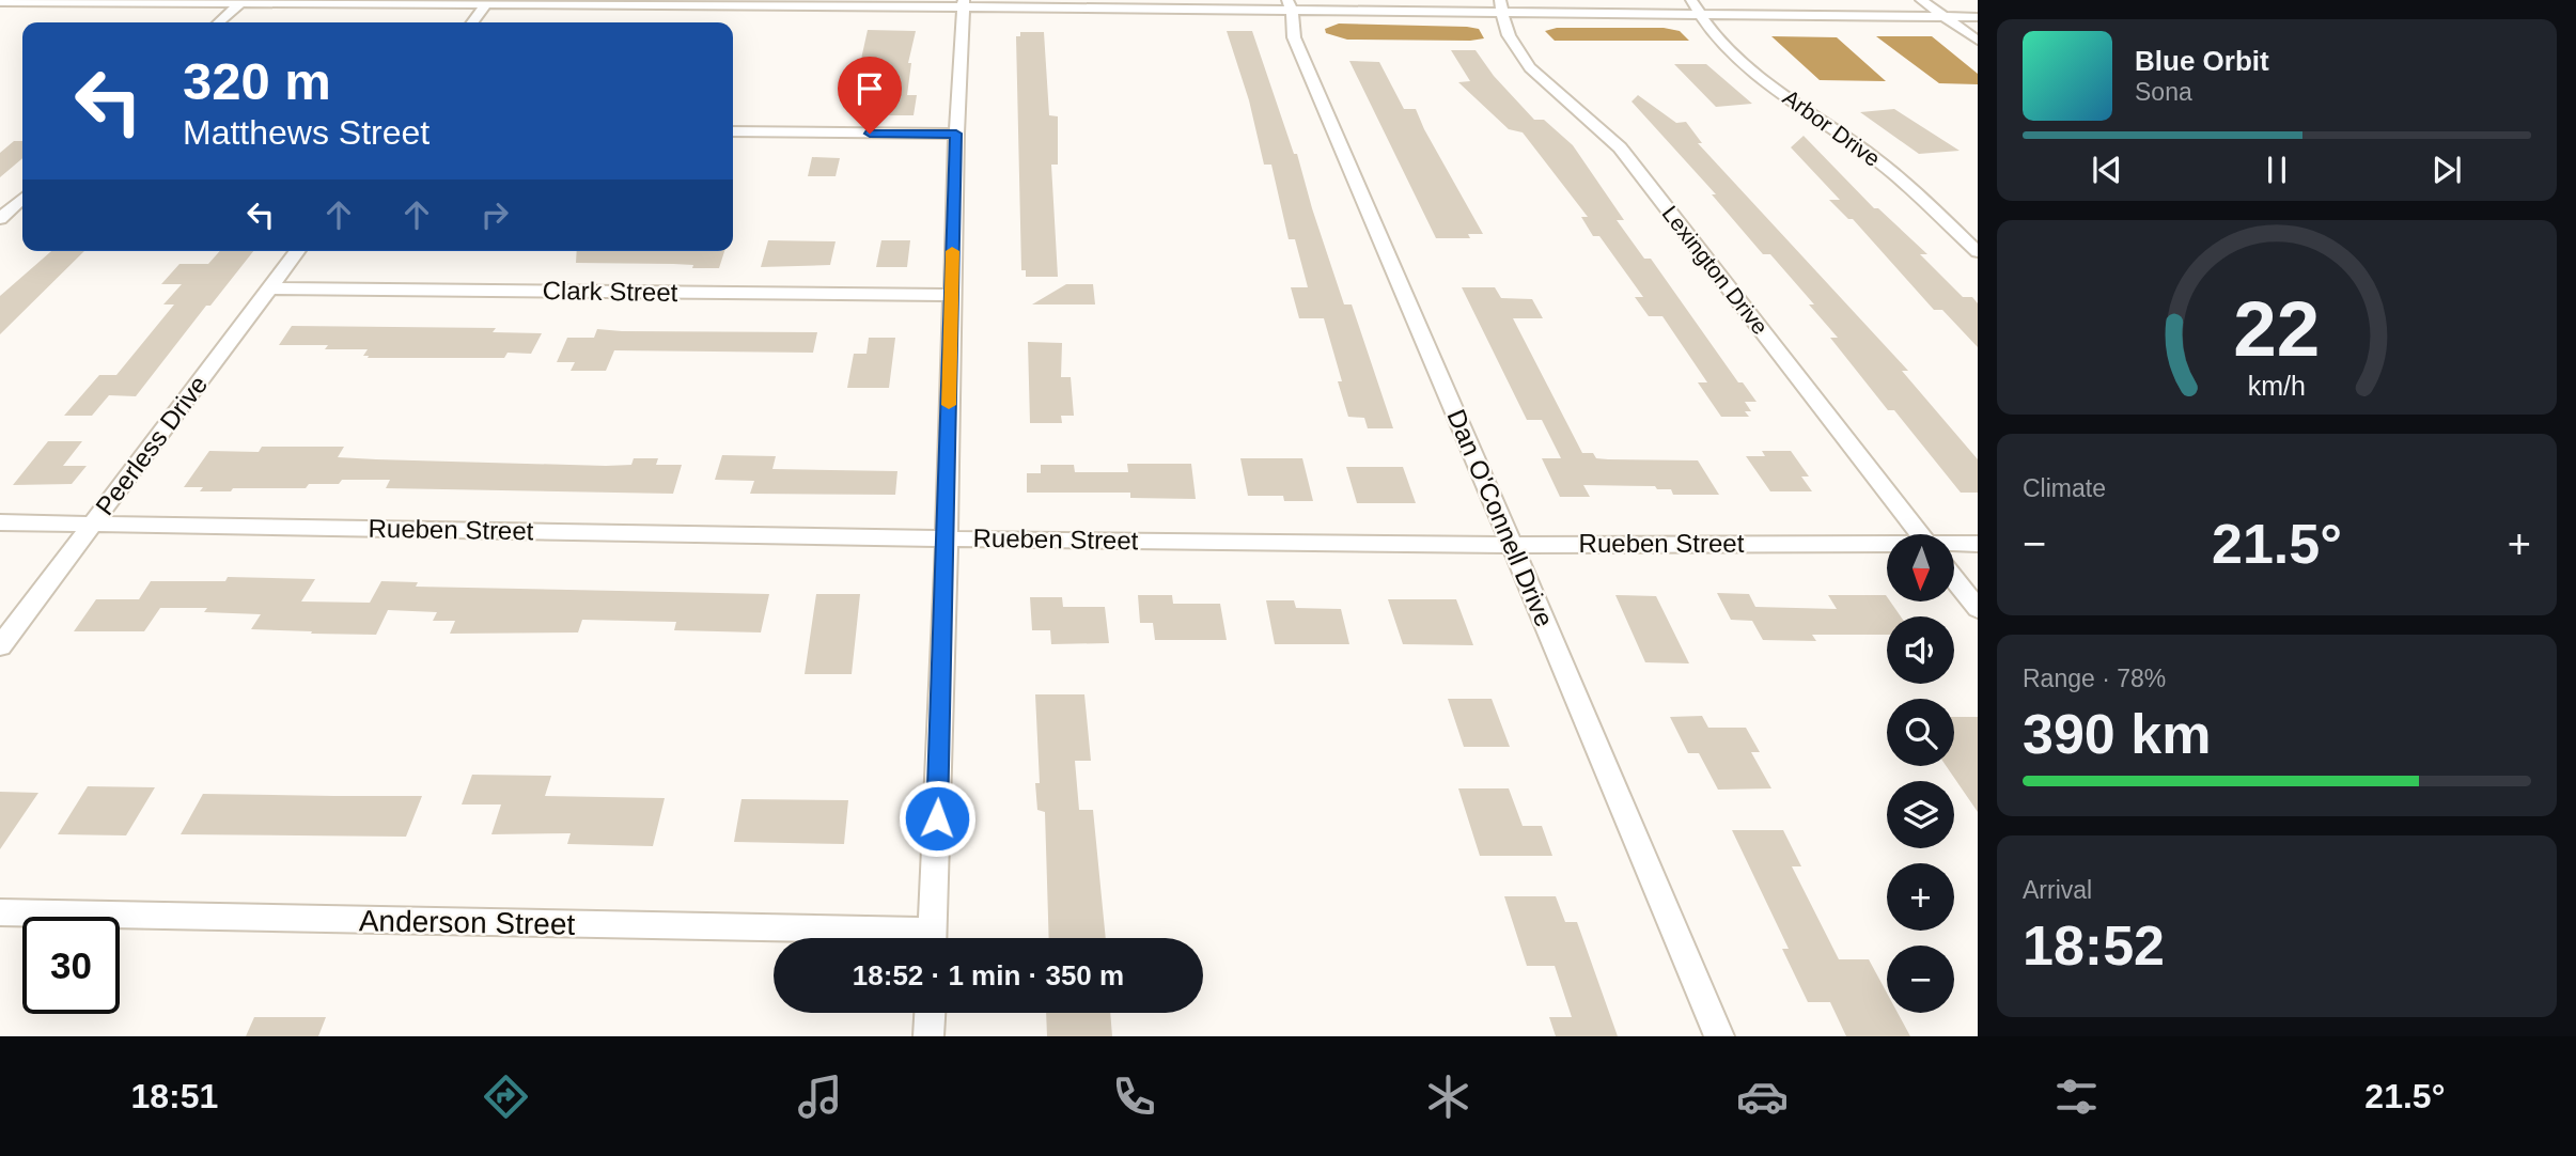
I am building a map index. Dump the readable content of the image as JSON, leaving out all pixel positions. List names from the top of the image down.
{
  "streets": {
    "street": [
      "Arbor Drive",
      "Lexington Drive",
      "Clark Street",
      "Peerless Drive",
      "Dan O'Connell Drive",
      "Rueben Street",
      "Anderson Street"
    ]
  },
  "crossings": [
    ["Clark Street", "Peerless Drive"],
    ["Peerless Drive", "Rueben Street"],
    ["Dan O'Connell Drive", "Rueben Street"]
  ],
  "north": "bottom",
  "page": {
    "turn": ["320 m", "Matthews Street"],
    "song": ["Blue Orbit", "Sona"],
    "tile": [
      "Climate",
      ["Range · 78%", "390 km"],
      ["Arrival", "18:52"]
    ],
    "heat": ["−", "21.5°", "+"],
    "map_buttons": ["+", "−"],
    "limit": "30",
    "trip": "18:52 · 1 min · 350 m",
    "tabs": ["18:51", "21.5°"],
    "gauge": ["22", "km/h"]
  }
}
